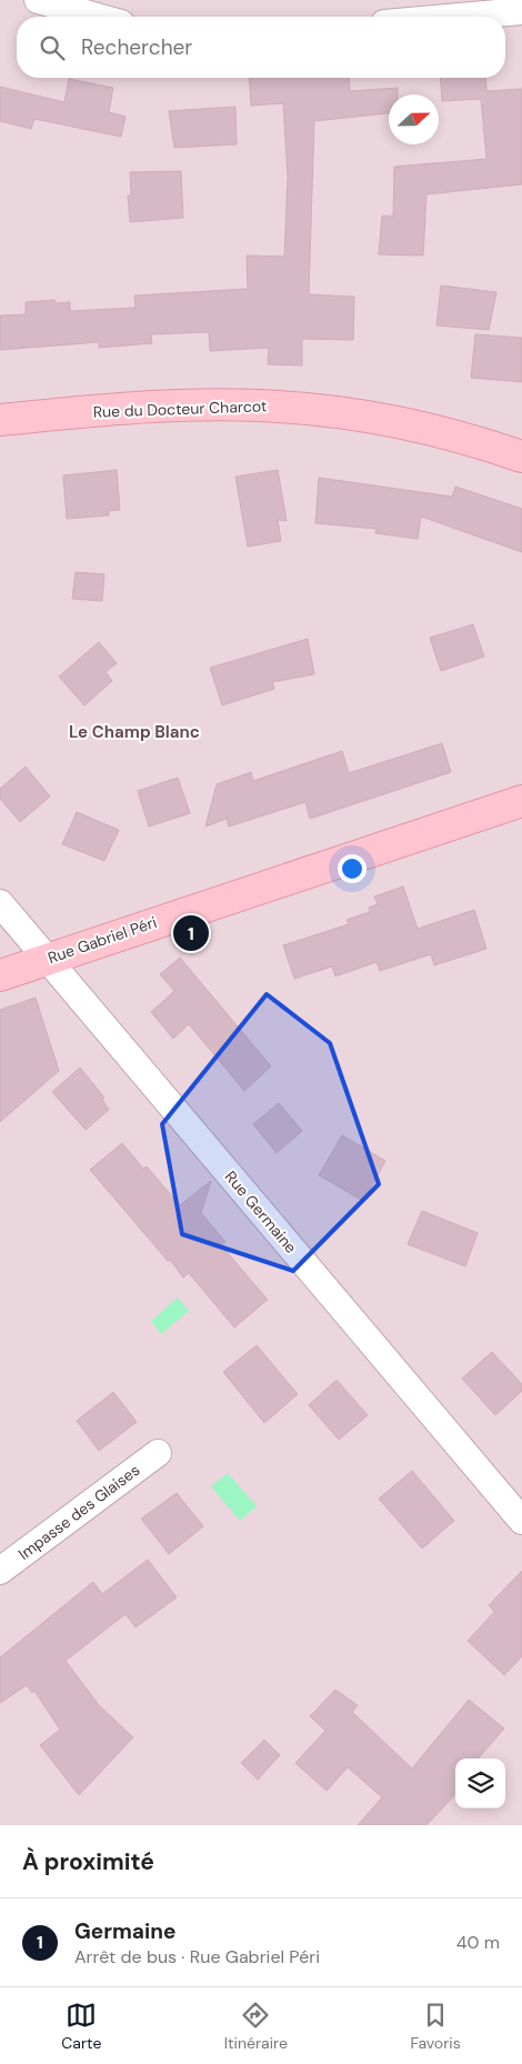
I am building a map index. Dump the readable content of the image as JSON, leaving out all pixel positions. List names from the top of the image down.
{
  "streets": {
    "street": [
      "Rue du Docteur Charcot",
      "Rue Gabriel Péri",
      "Rue Germaine",
      "Impasse des Glaises"
    ]
  },
  "crossings": [
    ["Rue Gabriel Péri", "Rue Germaine"]
  ],
  "districts": ["Le Champ Blanc"],
  "north": "right",
  "page": {
    "search": "Rechercher",
    "pins": "1",
    "heading": "À proximité",
    "list": [
      {
        "mark": "1",
        "name": "Germaine",
        "note": "Arrêt de bus · Rue Gabriel Péri",
        "value": "40 m"
      }
    ],
    "nav": ["Carte", "Itinéraire", "Favoris"]
  }
}
